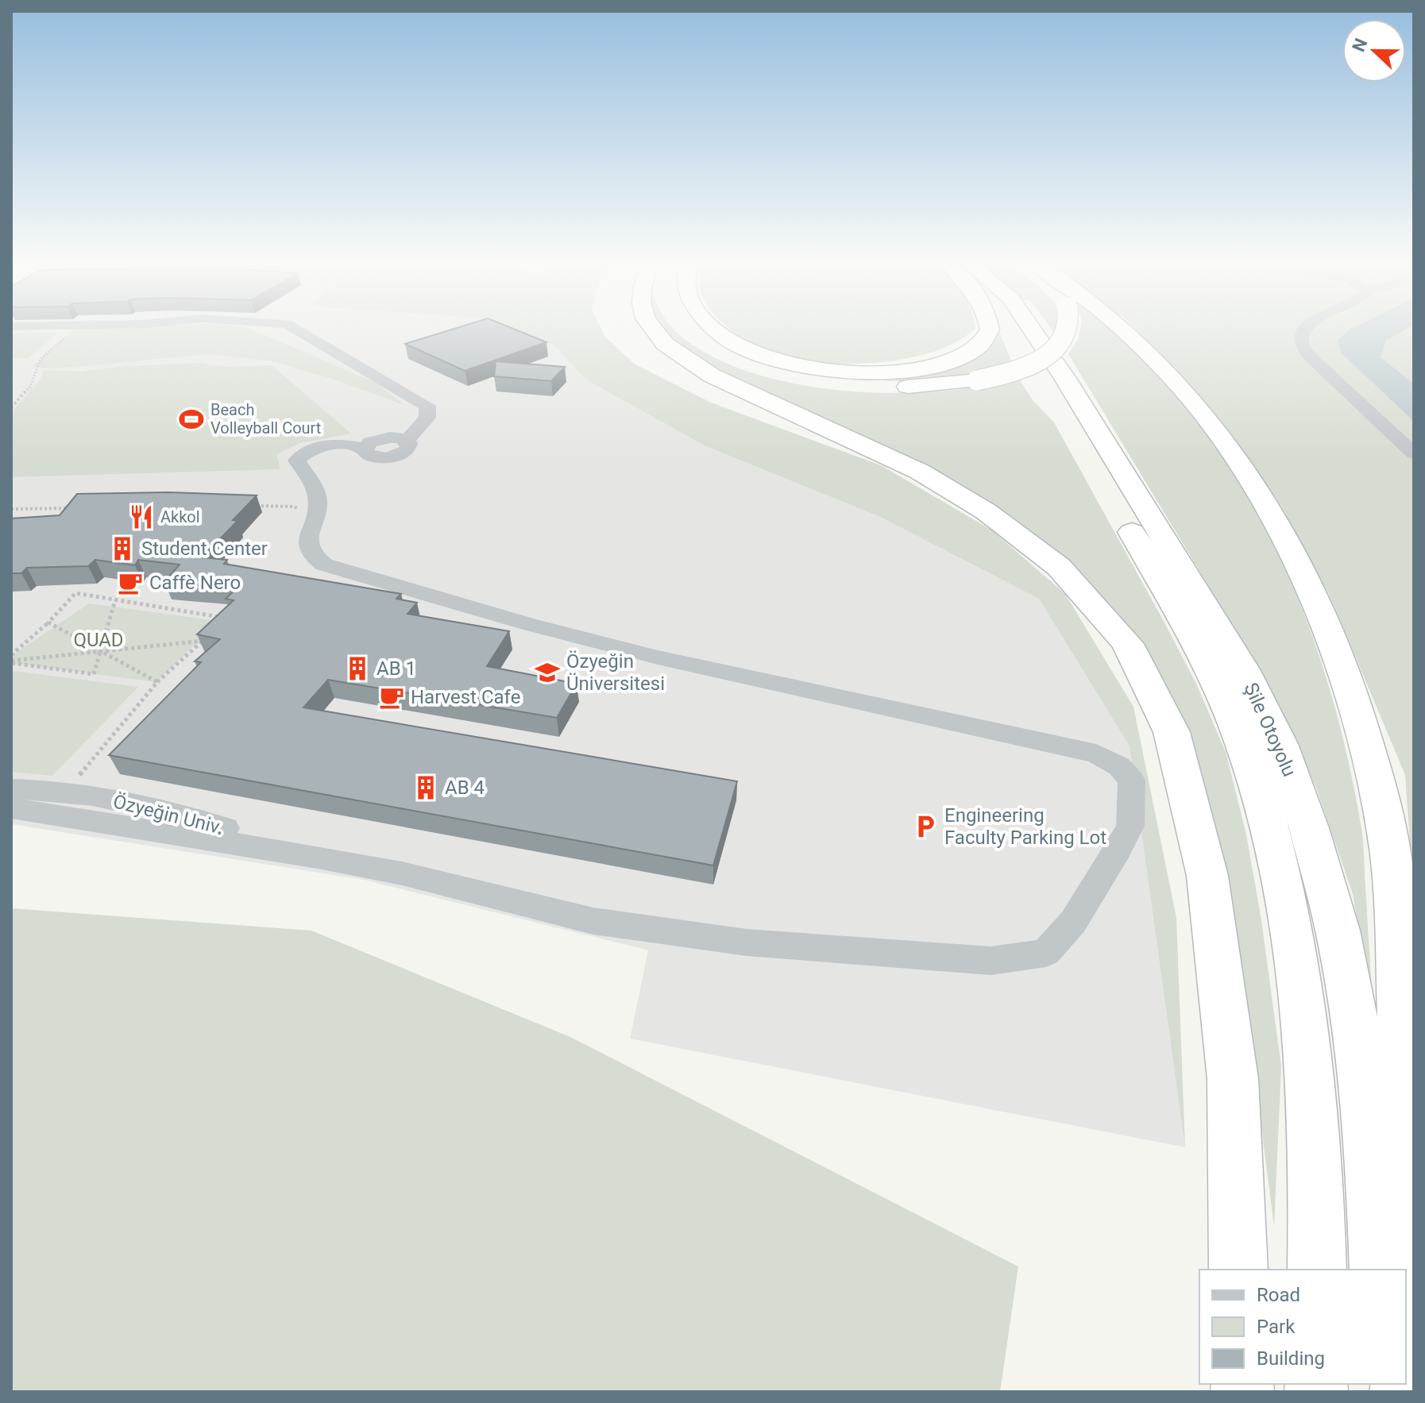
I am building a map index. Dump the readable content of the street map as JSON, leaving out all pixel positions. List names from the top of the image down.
{
  "streets": {
    "highway": ["Şile Otoyolu"],
    "street": ["Özyeğin Univ."]
  },
  "parks": ["QUAD"],
  "places": {
    "sports": ["Beach Volleyball Court"],
    "restaurant": ["Akkol"],
    "building": ["Student Center", "AB 1", "AB 4"],
    "cafe": ["Caffè Nero", "Harvest Cafe"],
    "school or university": ["Özyeğin Üniversitesi"],
    "parking": ["Engineering Faculty Parking Lot"]
  },
  "legend": ["Road", "Park", "Building"],
  "north": "left"
}
